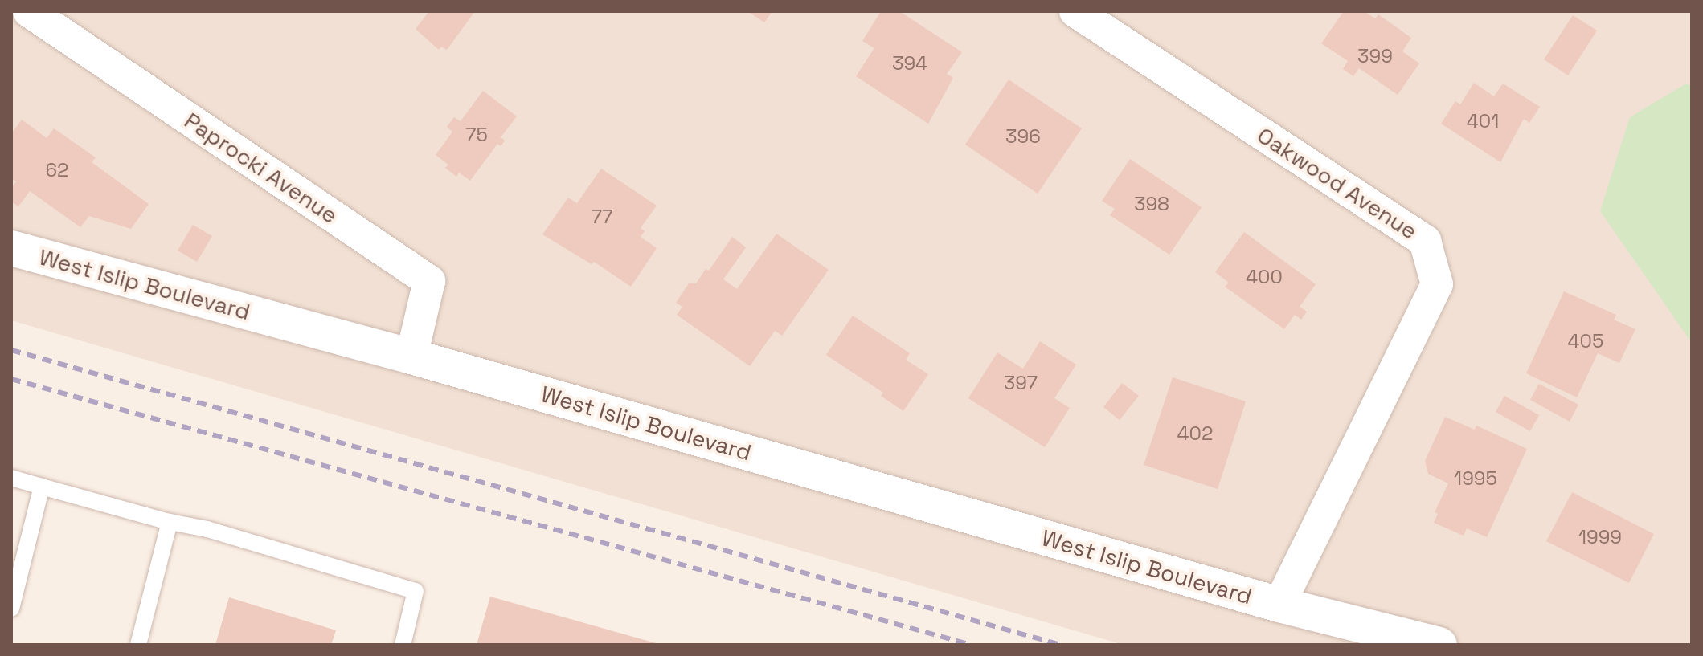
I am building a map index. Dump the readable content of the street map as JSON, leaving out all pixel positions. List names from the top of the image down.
{
  "streets": {
    "street": ["Paprocki Avenue", "Oakwood Avenue", "West Islip Boulevard"]
  },
  "crossings": [
    ["Paprocki Avenue", "West Islip Boulevard"],
    ["Oakwood Avenue", "West Islip Boulevard"]
  ],
  "house_numbers": [
    "399",
    "394",
    "401",
    "75",
    "396",
    "62",
    "398",
    "77",
    "400",
    "405",
    "397",
    "402",
    "1995",
    "1999"
  ]
}
